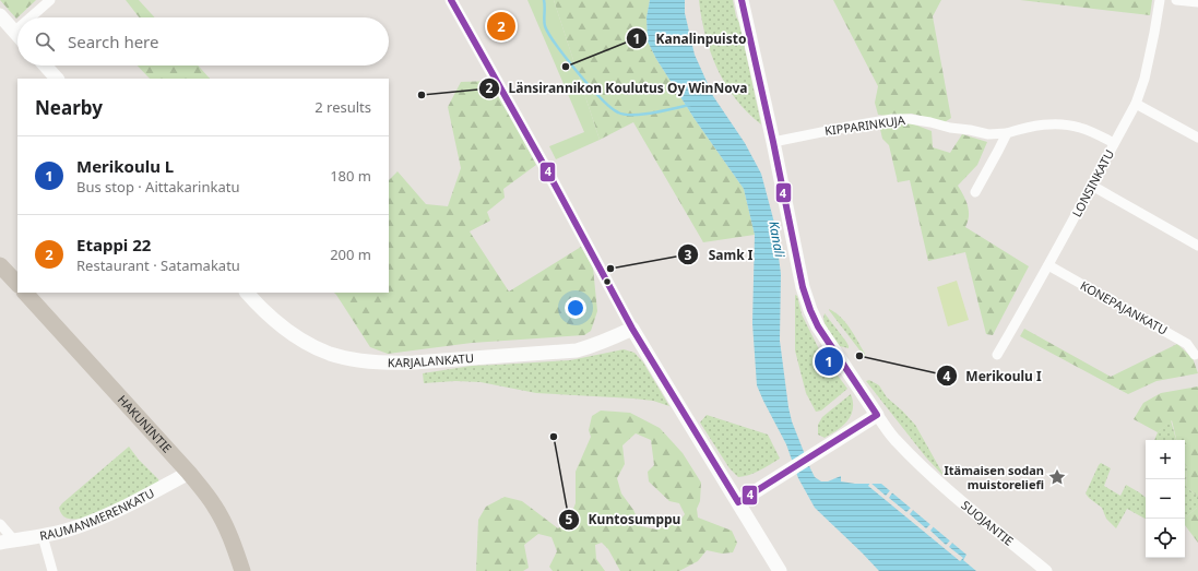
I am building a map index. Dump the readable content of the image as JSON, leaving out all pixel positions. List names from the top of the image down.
{
  "streets": {
    "highway": ["HAKUNINTIE"],
    "main road": ["KARJALANKATU", "RAUMANMERENKATU"],
    "street": [
      "KIPPARINKUJA",
      "LONSINKATU",
      "KONEPAJANKATU",
      "SUOJANTIE"
    ]
  },
  "crossings": [
    ["KIPPARINKUJA", "LONSINKATU"],
    ["LONSINKATU", "KONEPAJANKATU"],
    ["HAKUNINTIE", "RAUMANMERENKATU"]
  ],
  "water": ["Kanali"],
  "places": {
    "other": [
      "Kanalinpuisto",
      "Länsirannikon Koulutus Oy WinNova",
      "Samk I",
      "Merikoulu I",
      "Kuntosumppu"
    ],
    "place": ["Itämaisen sodan muistoreliefi"]
  },
  "lines": ["transit line 4"],
  "page": {
    "pins": ["2", "1"],
    "search": "Search here",
    "heading": ["Nearby", "2 results"],
    "list": [
      {
        "mark": "1",
        "name": "Merikoulu L",
        "note": "Bus stop · Aittakarinkatu",
        "value": "180 m"
      },
      {
        "mark": "2",
        "name": "Etappi 22",
        "note": "Restaurant · Satamakatu",
        "value": "200 m"
      }
    ],
    "map_buttons": ["+", "−"]
  }
}
